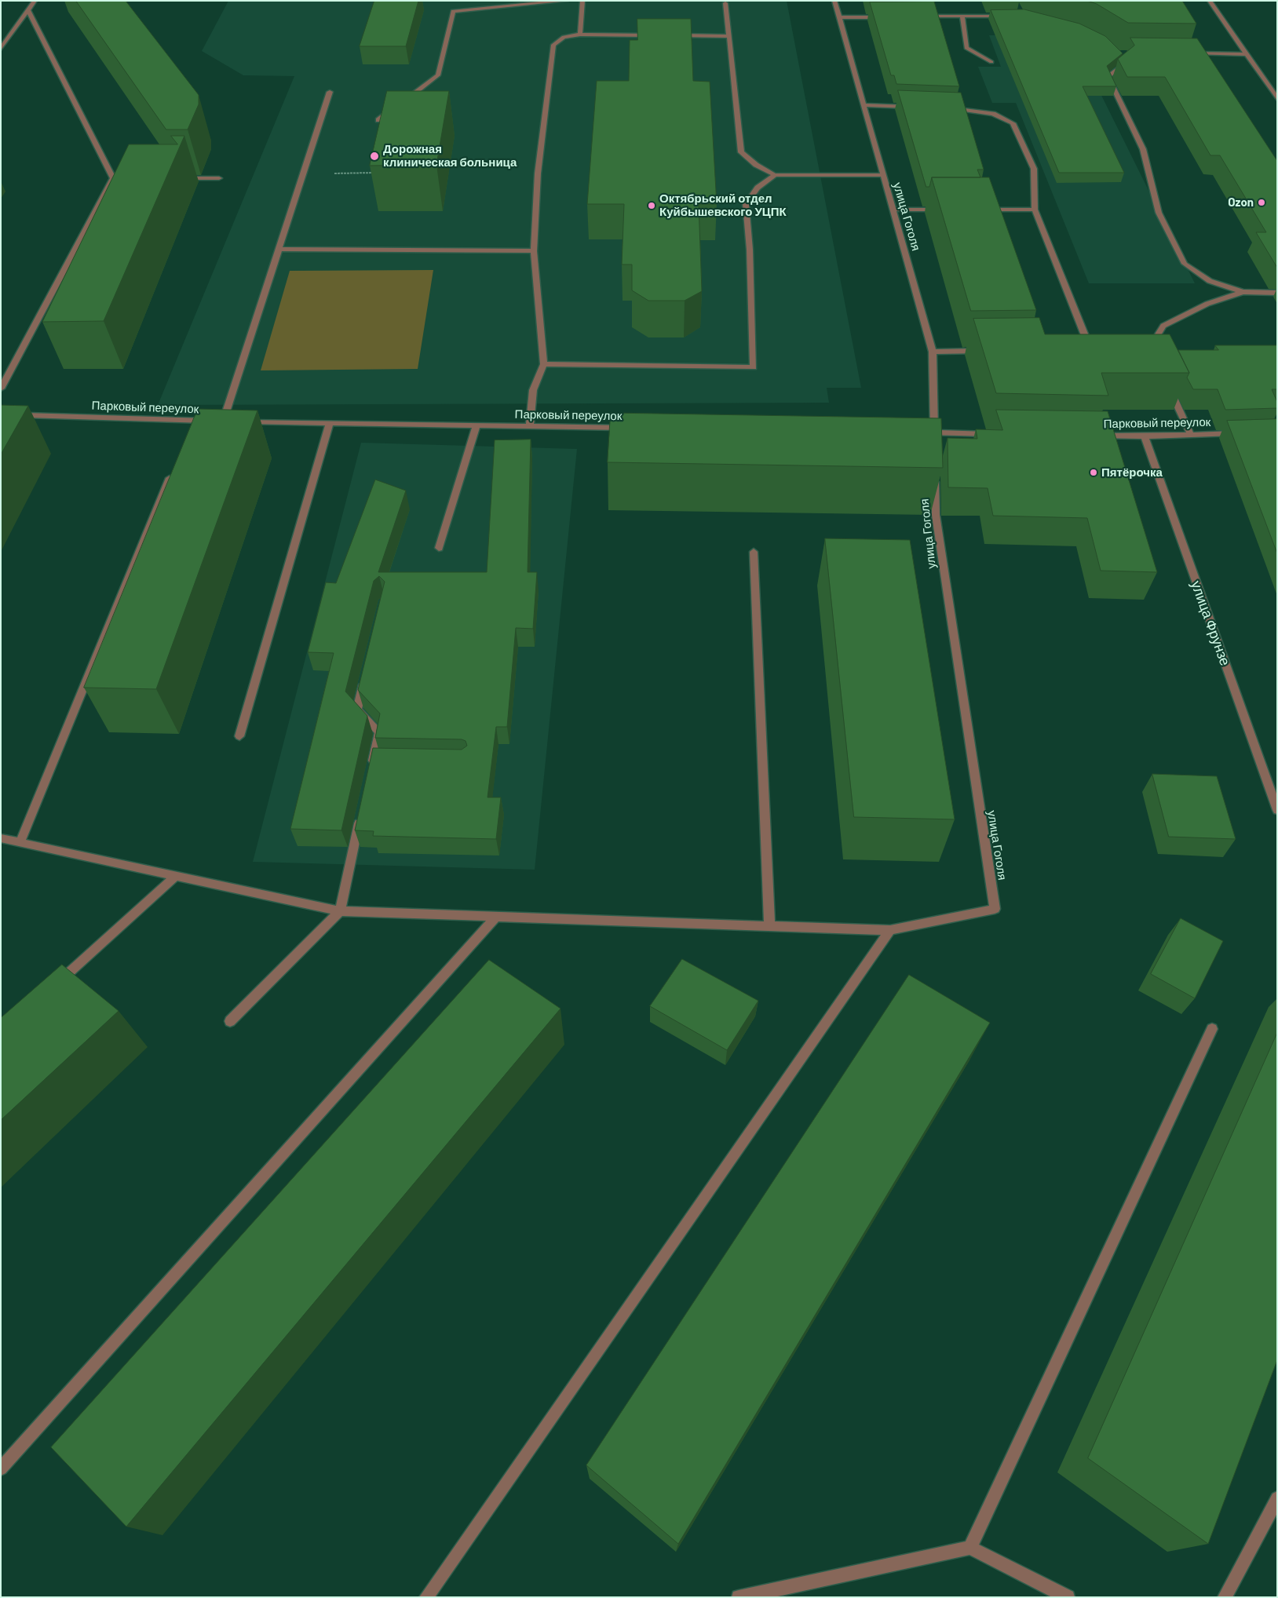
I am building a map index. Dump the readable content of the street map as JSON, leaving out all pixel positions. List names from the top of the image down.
{
  "streets": {
    "street": ["улица Гоголя", "Парковый переулок", "улица Фрунзе"]
  },
  "crossings": [
    ["Парковый переулок", "улица Фрунзе"]
  ],
  "places": [
    "Дорожная клиническая больница",
    "Ozon",
    "Октябрьский отдел Куйбышевского УЦПК",
    "Пятёрочка"
  ]
}
